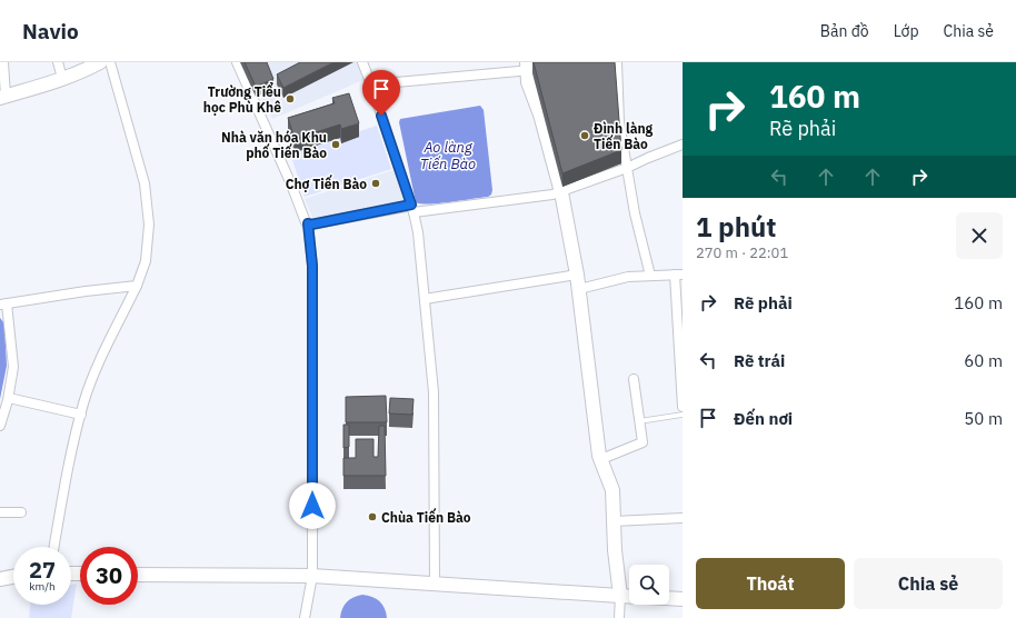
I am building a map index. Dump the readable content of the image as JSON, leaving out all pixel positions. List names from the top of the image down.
{
  "water": ["Ao làng Tiến Bào"],
  "places": [
    "Trường Tiểu học Phù Khê",
    "Đình làng Tiến Bào",
    "Nhà văn hóa Khu phố Tiến Bào",
    "Chợ Tiến Bào",
    "Chùa Tiến Bào"
  ],
  "page": {
    "header": "Navio",
    "nav": ["Bản đồ", "Lớp", "Chia sẻ"],
    "turn": ["160 m", "Rẽ phải"],
    "heading": ["1 phút", "270 m · 22:01"],
    "list": [
      {
        "name": "Rẽ phải",
        "value": "160 m"
      },
      {
        "name": "Rẽ trái",
        "value": "60 m"
      },
      {
        "name": "Đến nơi",
        "value": "50 m"
      }
    ],
    "speed": "27 km/h",
    "limit": "30",
    "buttons": ["Thoát", "Chia sẻ"]
  }
}
